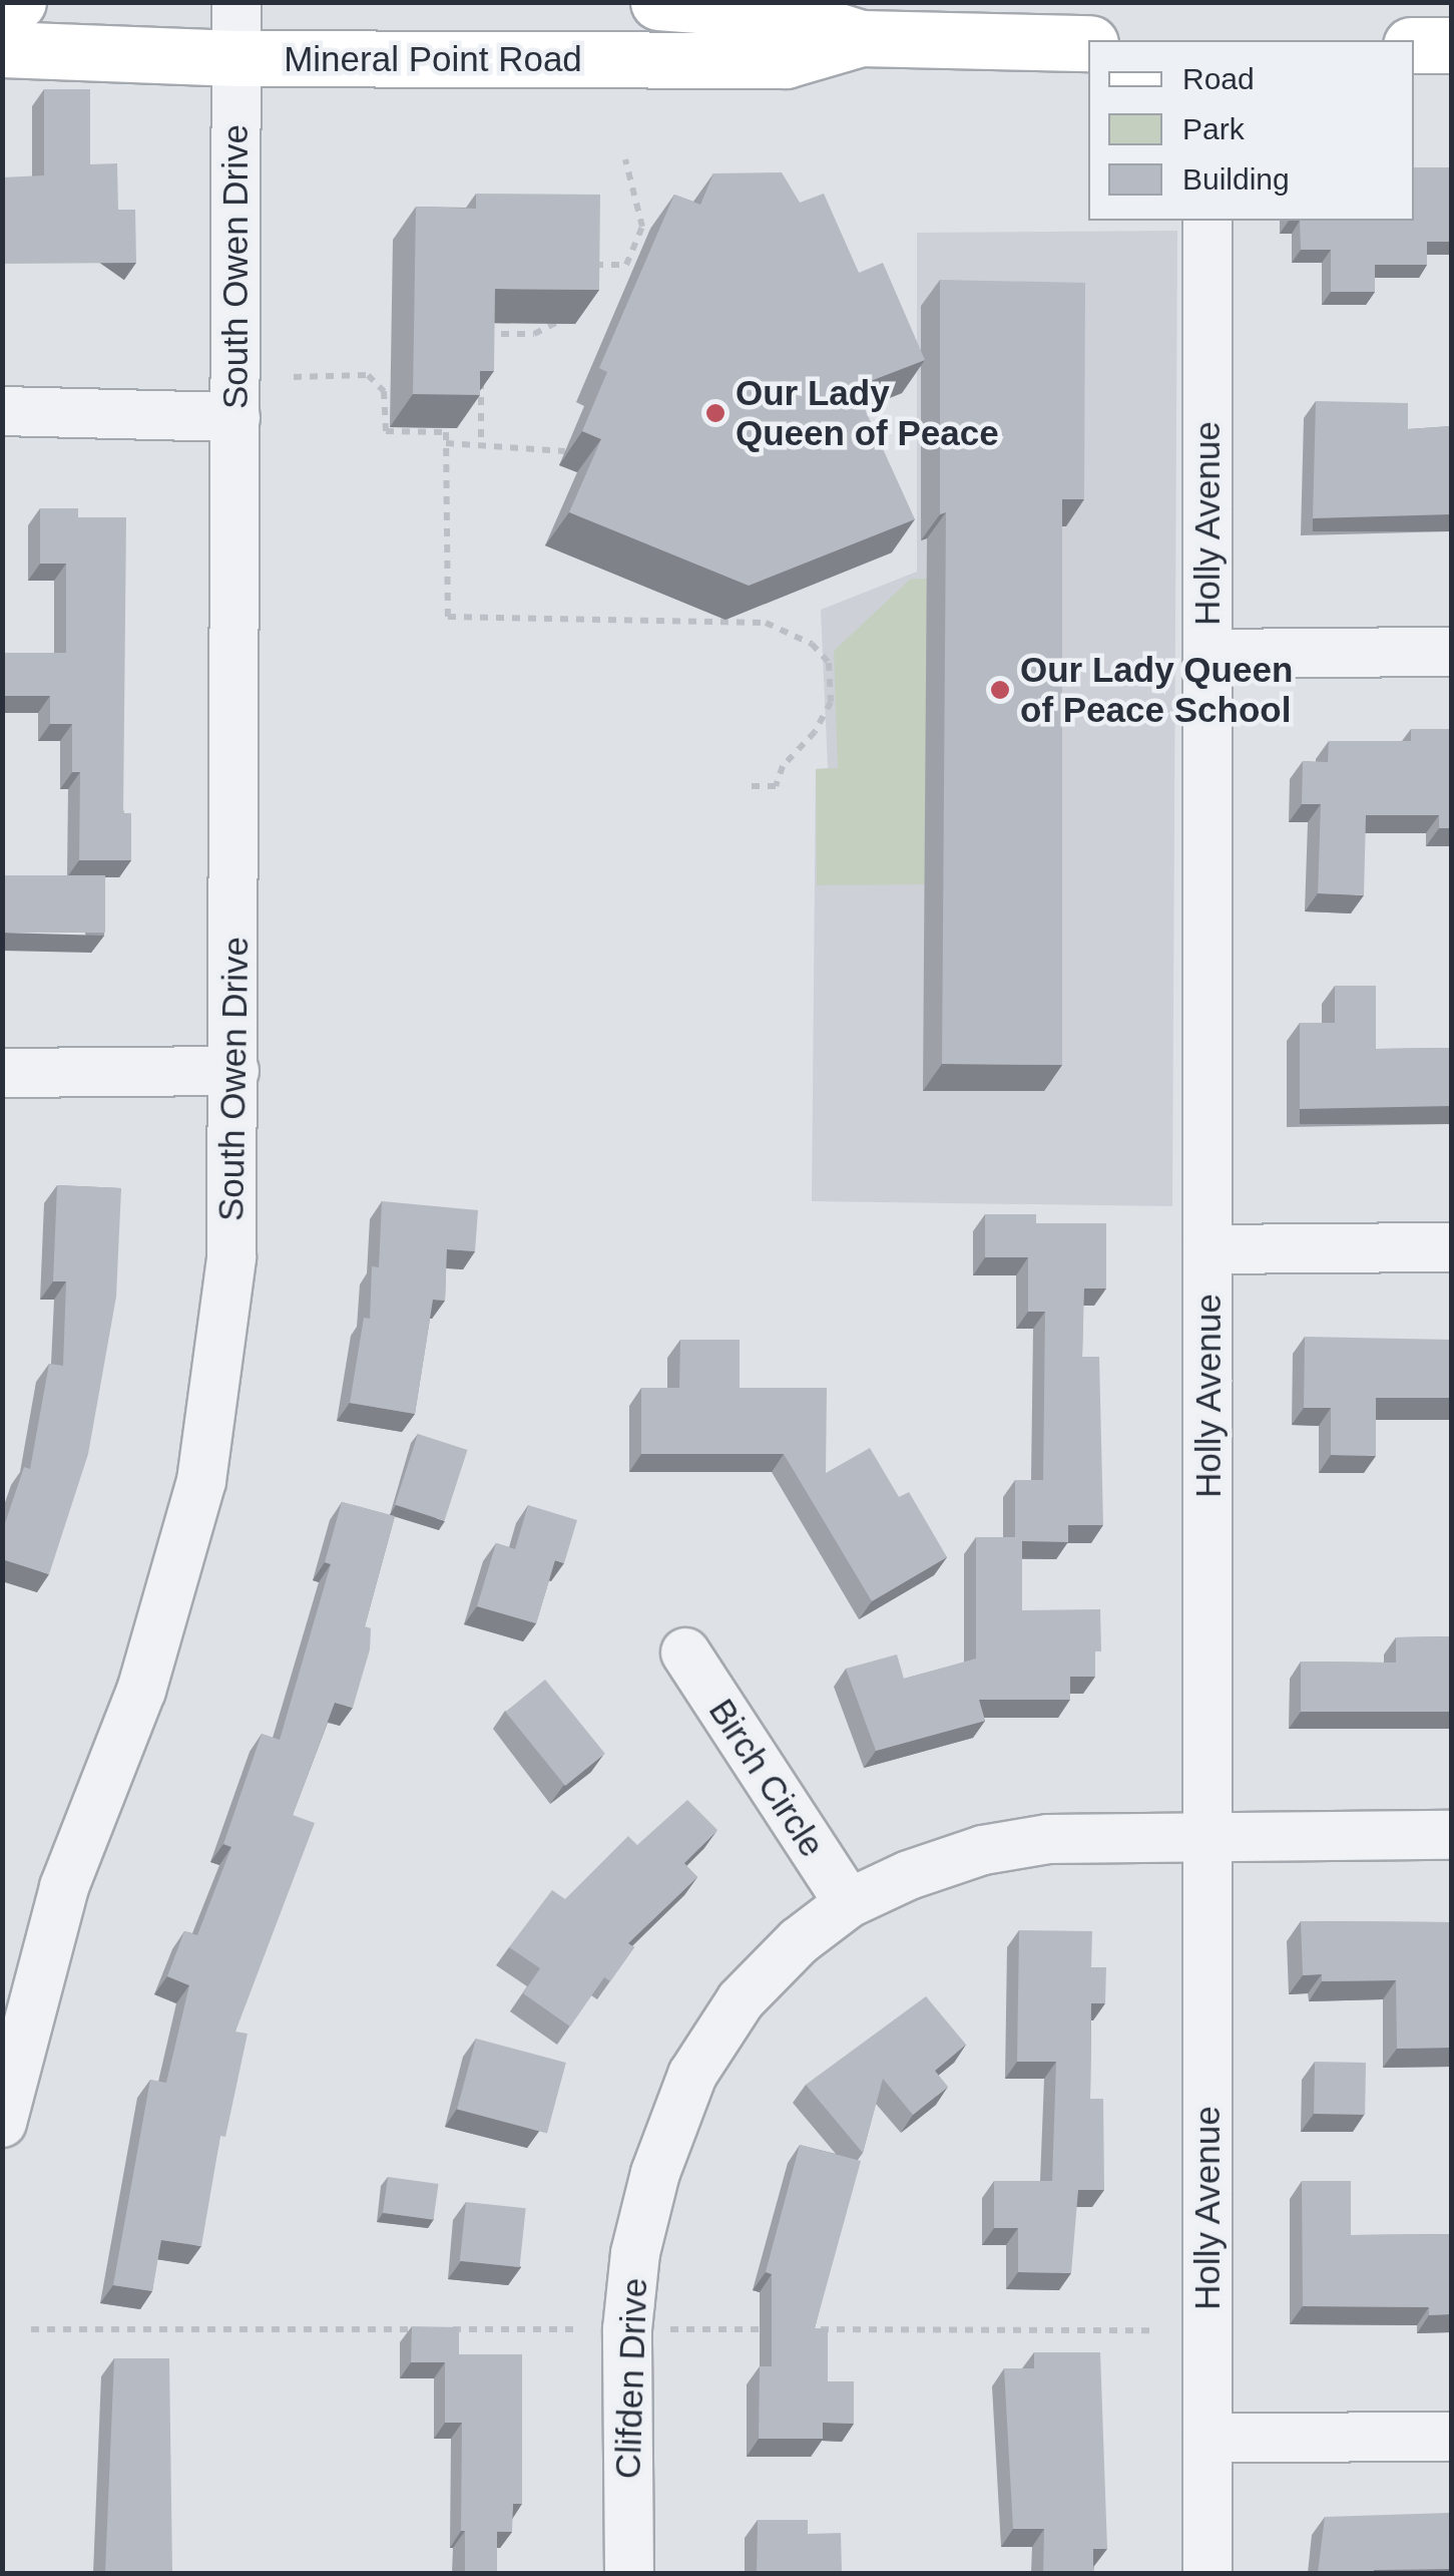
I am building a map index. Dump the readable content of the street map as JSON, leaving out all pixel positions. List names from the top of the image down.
{
  "streets": {
    "main road": ["Mineral Point Road"],
    "street": [
      "South Owen Drive",
      "Holly Avenue",
      "Birch Circle",
      "Clifden Drive"
    ]
  },
  "crossings": [
    ["Mineral Point Road", "South Owen Drive"],
    ["Holly Avenue", "Clifden Drive"],
    ["Birch Circle", "Clifden Drive"]
  ],
  "places": ["Our Lady Queen of Peace", "Our Lady Queen of Peace School"],
  "legend": ["Road", "Park", "Building"]
}
